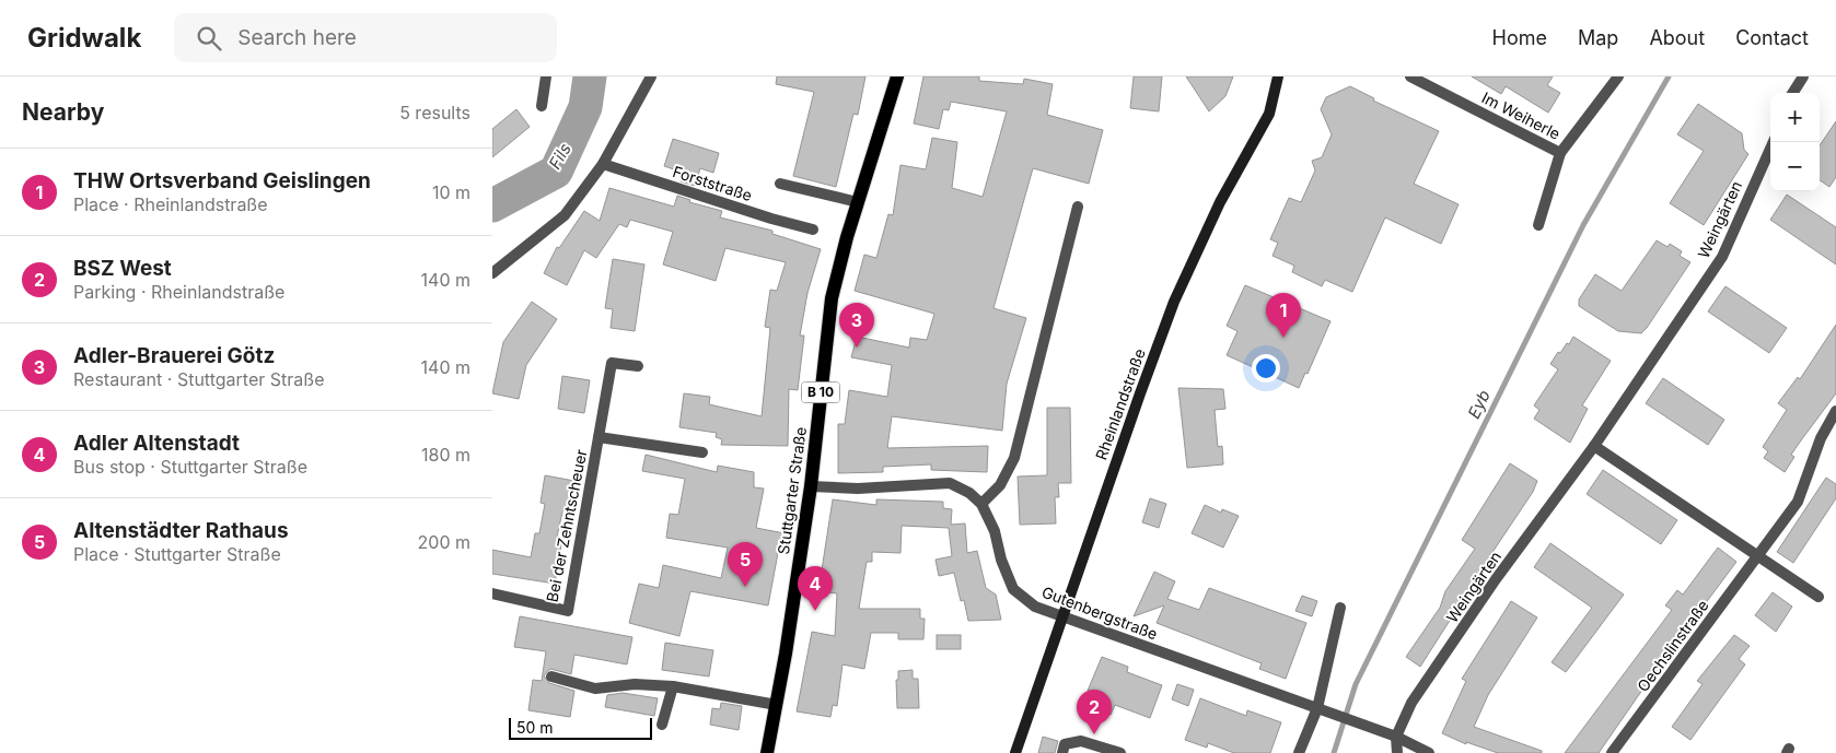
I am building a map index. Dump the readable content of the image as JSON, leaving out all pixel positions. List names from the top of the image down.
{
  "streets": {
    "main road": ["B 10", "Rheinlandstraße", "Stuttgarter Straße"],
    "street": [
      "Im Weiherle",
      "Forststraße",
      "Weingärten",
      "Bei der Zehntscheuer",
      "Gutenbergstraße",
      "Oechslinstraße"
    ]
  },
  "crossings": [
    ["Weingärten", "Gutenbergstraße"],
    ["Rheinlandstraße", "Gutenbergstraße"],
    ["Stuttgarter Straße", "Gutenbergstraße"]
  ],
  "water": ["Fils", "Eyb"],
  "scale_bar": "50 m",
  "page": {
    "header": "Gridwalk",
    "search": "Search here",
    "nav": [
      "Home",
      "Map",
      "About",
      "Contact"
    ],
    "heading": ["Nearby", "5 results"],
    "map_buttons": ["+", "−"],
    "list": [
      {
        "mark": "1",
        "name": "THW Ortsverband Geislingen",
        "note": "Place · Rheinlandstraße",
        "value": "10 m"
      },
      {
        "mark": "2",
        "name": "BSZ West",
        "note": "Parking · Rheinlandstraße",
        "value": "140 m"
      },
      {
        "mark": "3",
        "name": "Adler-Brauerei Götz",
        "note": "Restaurant · Stuttgarter Straße",
        "value": "140 m"
      },
      {
        "mark": "4",
        "name": "Adler Altenstadt",
        "note": "Bus stop · Stuttgarter Straße",
        "value": "180 m"
      },
      {
        "mark": "5",
        "name": "Altenstädter Rathaus",
        "note": "Place · Stuttgarter Straße",
        "value": "200 m"
      }
    ],
    "pins": [
      "1",
      "3",
      "5",
      "4",
      "2"
    ],
    "scale": "50 m"
  }
}
